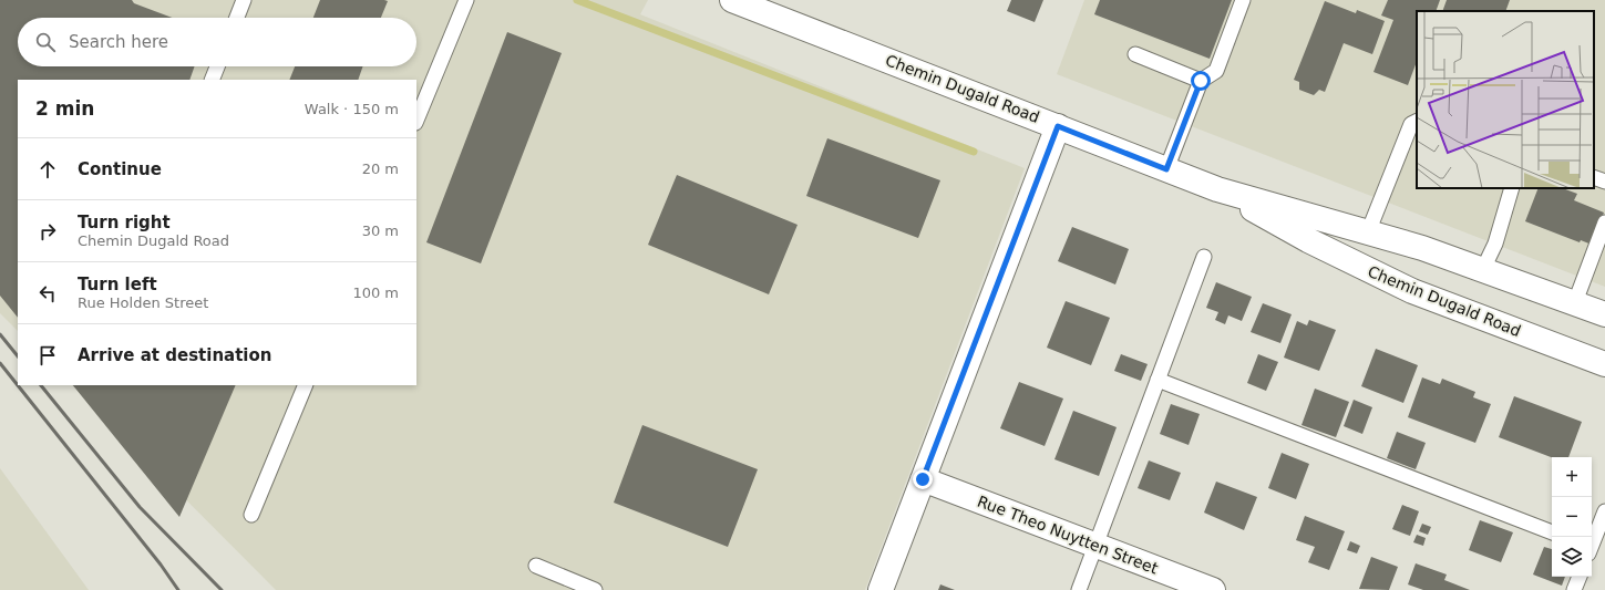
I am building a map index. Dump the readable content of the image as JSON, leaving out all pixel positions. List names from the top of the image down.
{
  "streets": {
    "street": ["Chemin Dugald Road", "Rue Theo Nuytten Street"]
  },
  "page": {
    "search": "Search here",
    "heading": ["2 min", "Walk · 150 m"],
    "list": [
      ["Continue", "20 m"],
      ["Turn right", "Chemin Dugald Road", "30 m"],
      ["Turn left", "Rue Holden Street", "100 m"],
      "Arrive at destination"
    ],
    "map_buttons": ["+", "−"]
  }
}
